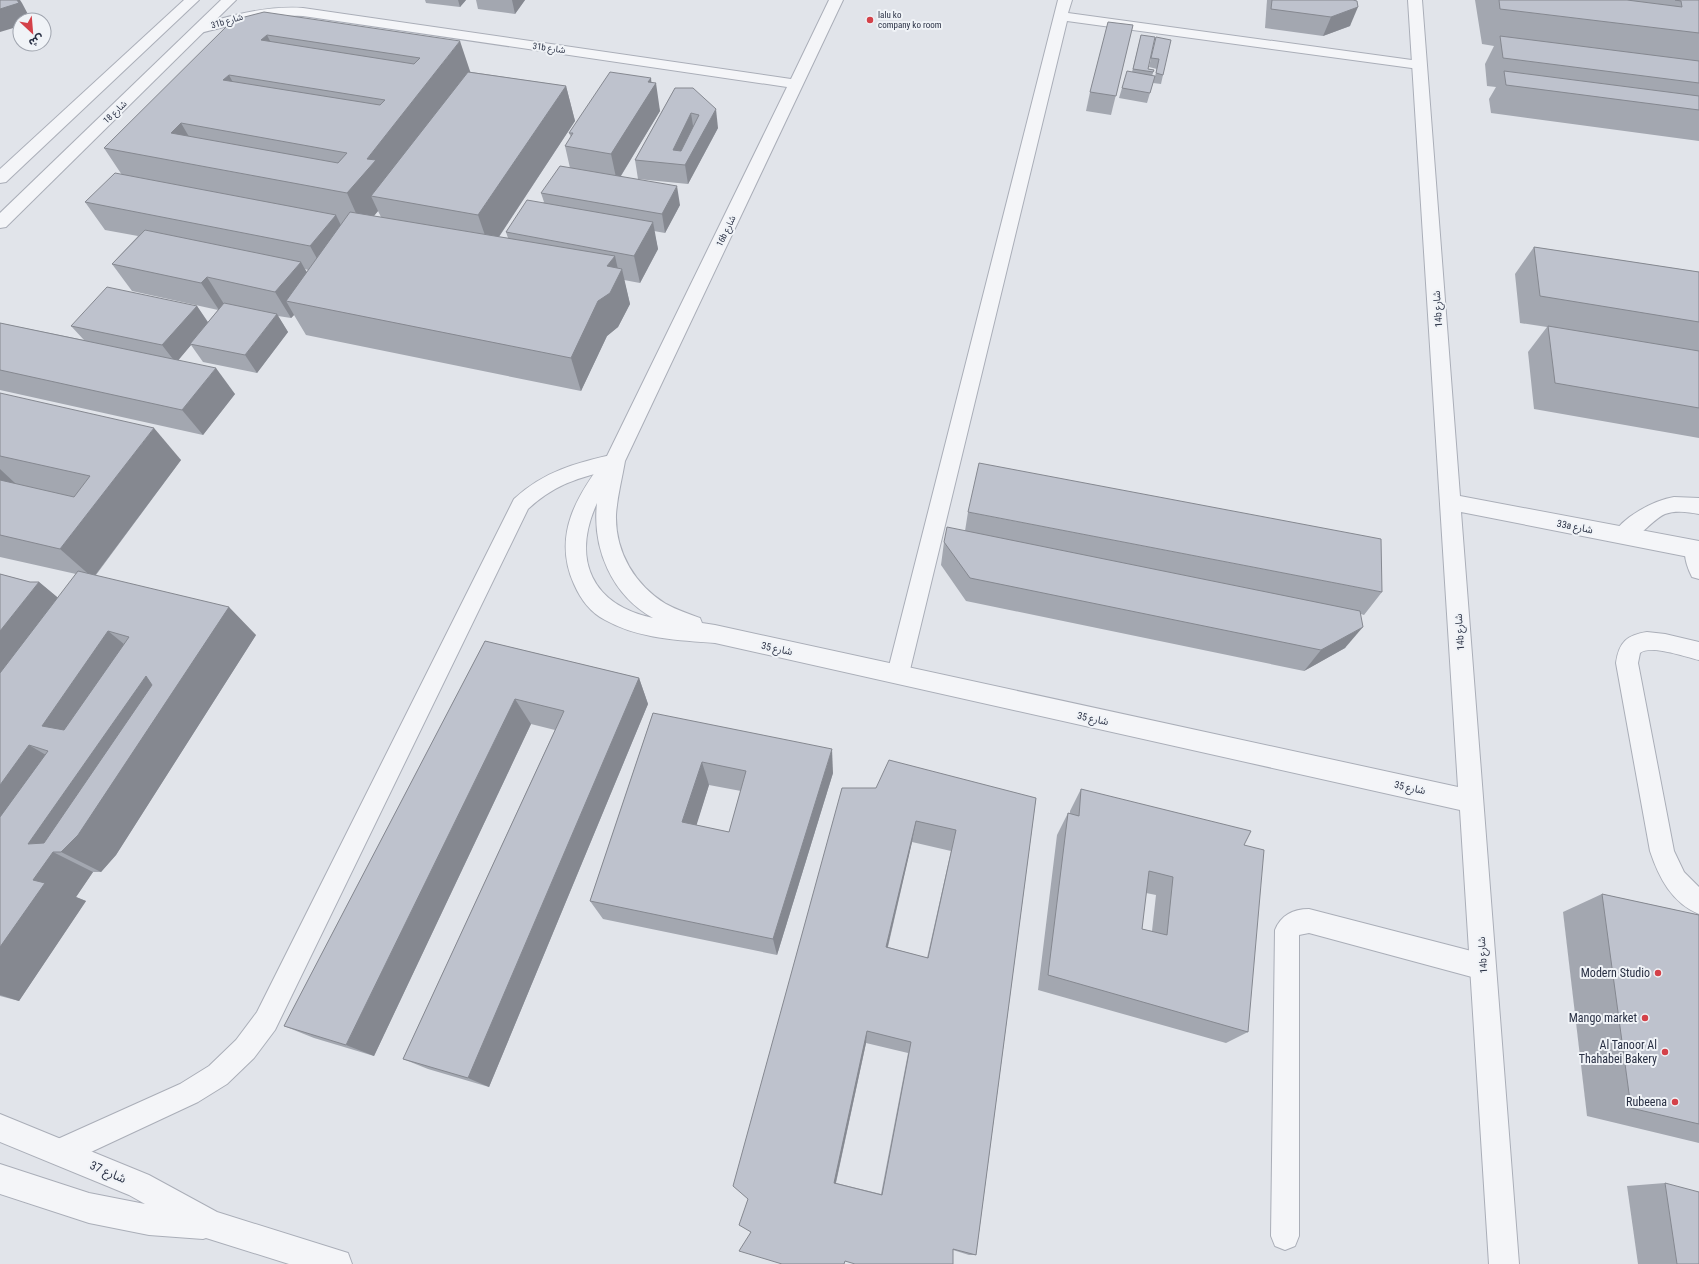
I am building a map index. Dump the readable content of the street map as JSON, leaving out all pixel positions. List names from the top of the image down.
{
  "streets": {
    "street": [
      "31b شارع",
      "شارع 18",
      "16b شارع",
      "14b شارع",
      "33a شارع",
      "شارع 35",
      "شارع 37"
    ]
  },
  "crossings": [
    ["31b شارع", "شارع 18"],
    ["31b شارع", "16b شارع"],
    ["16b شارع", "شارع 35"],
    ["14b شارع", "33a شارع"],
    ["14b شارع", "شارع 35"]
  ],
  "places": [
    "lalu ko company ko room",
    "Modern Studio",
    "Mango market",
    "Al Tanoor Al Thahabei Bakery",
    "Rubeena"
  ],
  "north": "bottom right"
}
